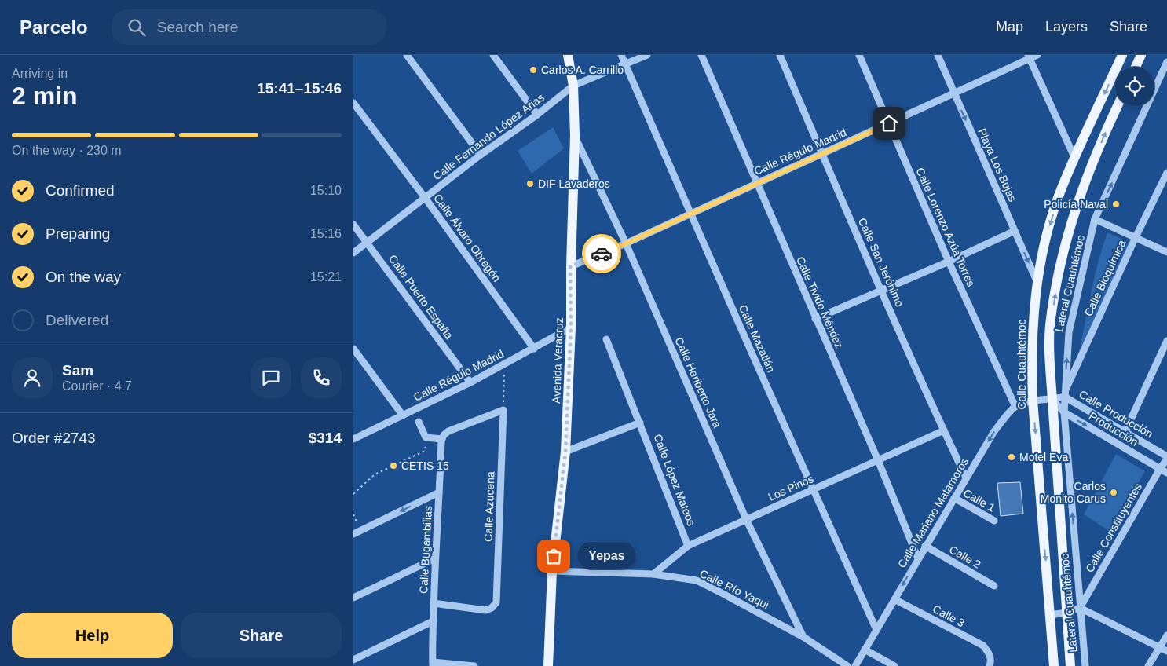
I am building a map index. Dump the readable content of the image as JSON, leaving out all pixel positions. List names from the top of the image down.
{
  "streets": {
    "main road": ["Avenida Veracruz", "Calle Cuauhtémoc"],
    "street": [
      "Calle Fernando López Arias",
      "Calle Régulo Madrid",
      "Playa Los Bujas",
      "Calle Lorenzo Azúa Torres",
      "Calle Álvaro Obregón",
      "Calle San Jerónimo",
      "Calle Bioquímica",
      "Lateral Cuauhtémoc",
      "Calle Puerto España",
      "Calle Tivido Méndez",
      "Calle Mazatlán",
      "Calle Heriberto Jara",
      "Calle Producción",
      "Producción",
      "Calle López Mateos",
      "Los Pinos",
      "Calle 1",
      "Calle Azucena",
      "Calle Mariano Matamoros",
      "Calle Constituyentes",
      "Calle Bugambilias",
      "Calle 2",
      "Calle Río Yaqui",
      "Calle 3"
    ]
  },
  "crossings": [
    ["Calle Fernando López Arias", "Calle Álvaro Obregón"],
    ["Calle Fernando López Arias", "Calle Puerto España"],
    ["Calle Fernando López Arias", "Calle Mazatlán"],
    ["Calle Fernando López Arias", "Avenida Veracruz"],
    ["Calle Régulo Madrid", "Playa Los Bujas"],
    ["Calle Régulo Madrid", "Calle Lorenzo Azúa Torres"],
    ["Calle Régulo Madrid", "Calle Álvaro Obregón"],
    ["Calle Régulo Madrid", "Calle San Jerónimo"],
    ["Calle Régulo Madrid", "Calle Puerto España"],
    ["Calle Régulo Madrid", "Calle Tivido Méndez"],
    ["Calle Régulo Madrid", "Calle Mazatlán"],
    ["Calle Régulo Madrid", "Avenida Veracruz"],
    ["Calle Régulo Madrid", "Calle Heriberto Jara"],
    ["Playa Los Bujas", "Calle Cuauhtémoc"],
    ["Calle Lorenzo Azúa Torres", "Calle Mariano Matamoros"],
    ["Calle San Jerónimo", "Los Pinos"],
    ["Calle San Jerónimo", "Calle Mariano Matamoros"],
    ["Calle Bioquímica", "Lateral Cuauhtémoc"],
    ["Calle Bioquímica", "Calle Producción"],
    ["Lateral Cuauhtémoc", "Calle Producción"],
    ["Lateral Cuauhtémoc", "Producción"],
    ["Lateral Cuauhtémoc", "Calle Constituyentes"],
    ["Calle Tivido Méndez", "Los Pinos"],
    ["Calle Tivido Méndez", "Calle Mariano Matamoros"],
    ["Calle Mazatlán", "Los Pinos"],
    ["Calle Mazatlán", "Calle Mariano Matamoros"],
    ["Avenida Veracruz", "Calle Heriberto Jara"],
    ["Avenida Veracruz", "Calle Río Yaqui"],
    ["Calle Cuauhtémoc", "Calle Mariano Matamoros"],
    ["Calle Heriberto Jara", "Los Pinos"],
    ["Calle Heriberto Jara", "Calle Río Yaqui"],
    ["Calle Producción", "Producción"],
    ["Calle Producción", "Calle Mariano Matamoros"],
    ["Calle Producción", "Calle Constituyentes"],
    ["Producción", "Calle Mariano Matamoros"],
    ["Producción", "Calle Constituyentes"],
    ["Calle López Mateos", "Los Pinos"],
    ["Los Pinos", "Calle Río Yaqui"],
    ["Calle 1", "Calle Mariano Matamoros"],
    ["Calle Azucena", "Calle Bugambilias"],
    ["Calle Mariano Matamoros", "Calle 2"],
    ["Calle Mariano Matamoros", "Calle 3"]
  ],
  "one_way": [
    "Playa Los Bujas",
    "Lateral Cuauhtémoc",
    "Producción",
    "Calle Mariano Matamoros"
  ],
  "places": [
    "Carlos A. Carrillo",
    "DIF Lavaderos",
    "Policía Naval",
    "Motel Eva",
    "CETIS 15",
    "Carlos Monito Carus",
    "Yepas"
  ],
  "page": {
    "header": "Parcelo",
    "search": "Search here",
    "nav": ["Map", "Layers", "Share"],
    "heading": ["2 min", "Arriving in", "15:41–15:46"],
    "panel": [
      "Sam",
      "Courier · 4.7",
      "Order #2743",
      "$314"
    ],
    "bar": "On the way · 230 m",
    "list": [
      ["Confirmed", "15:10"],
      ["Preparing", "15:16"],
      ["On the way", "15:21"],
      "Delivered"
    ],
    "bubble": "Yepas",
    "buttons": ["Help", "Share"]
  }
}
